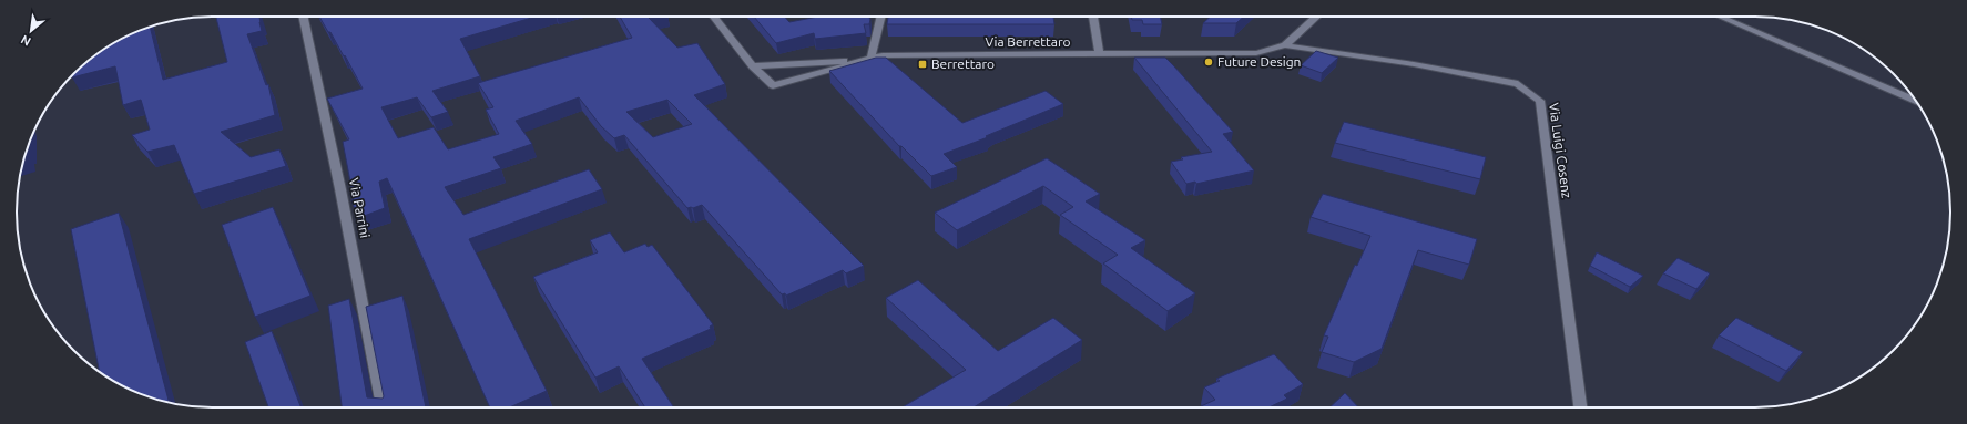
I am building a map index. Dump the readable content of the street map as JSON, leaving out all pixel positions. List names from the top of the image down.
{
  "streets": {
    "street": ["Via Berrettaro", "Via Luigi Cosenz", "Via Parrini"]
  },
  "crossings": [
    ["Via Berrettaro", "Via Luigi Cosenz"]
  ],
  "places": {
    "other": ["Future Design"],
    "transit": ["Berrettaro"]
  },
  "north": "bottom left"
}
